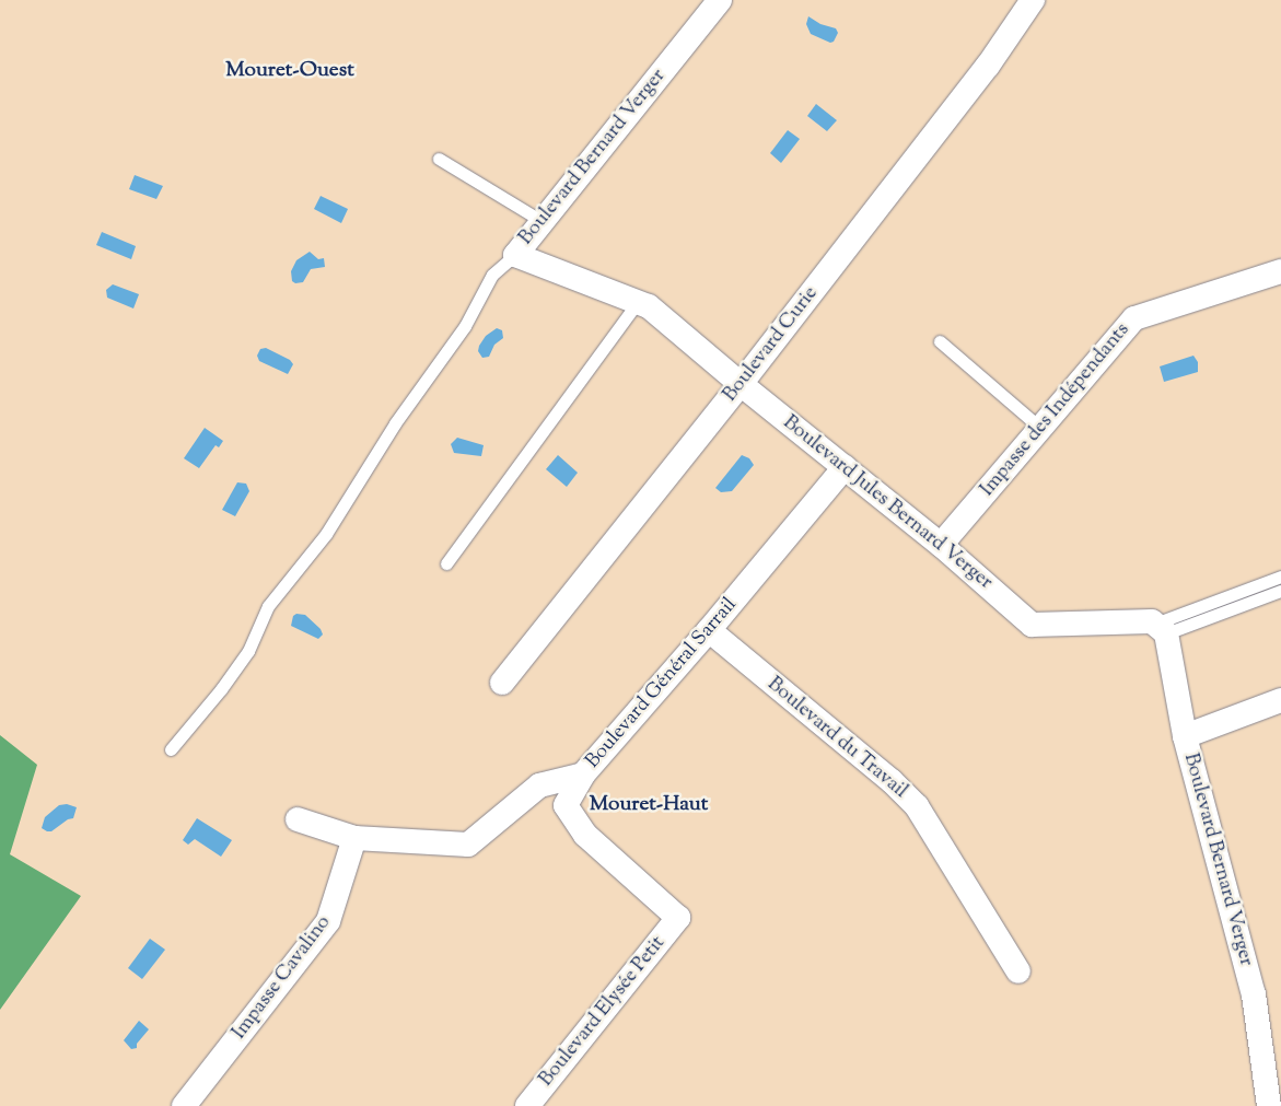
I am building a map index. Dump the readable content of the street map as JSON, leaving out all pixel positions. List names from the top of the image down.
{
  "streets": {
    "street": [
      "Boulevard Bernard Verger",
      "Boulevard Curie",
      "Impasse des Indépendants",
      "Boulevard Jules Bernard Verger",
      "Boulevard Général Sarrail",
      "Boulevard du Travail",
      "Impasse Cavalino",
      "Boulevard Elysée Petit"
    ]
  },
  "crossings": [
    ["Boulevard Bernard Verger", "Boulevard Jules Bernard Verger"],
    ["Boulevard Curie", "Boulevard Jules Bernard Verger"],
    ["Impasse des Indépendants", "Boulevard Jules Bernard Verger"],
    ["Boulevard Jules Bernard Verger", "Boulevard Général Sarrail"],
    ["Boulevard Général Sarrail", "Boulevard du Travail"],
    ["Boulevard Général Sarrail", "Boulevard Elysée Petit"]
  ],
  "districts": ["Mouret-Ouest", "Mouret-Haut"]
}
